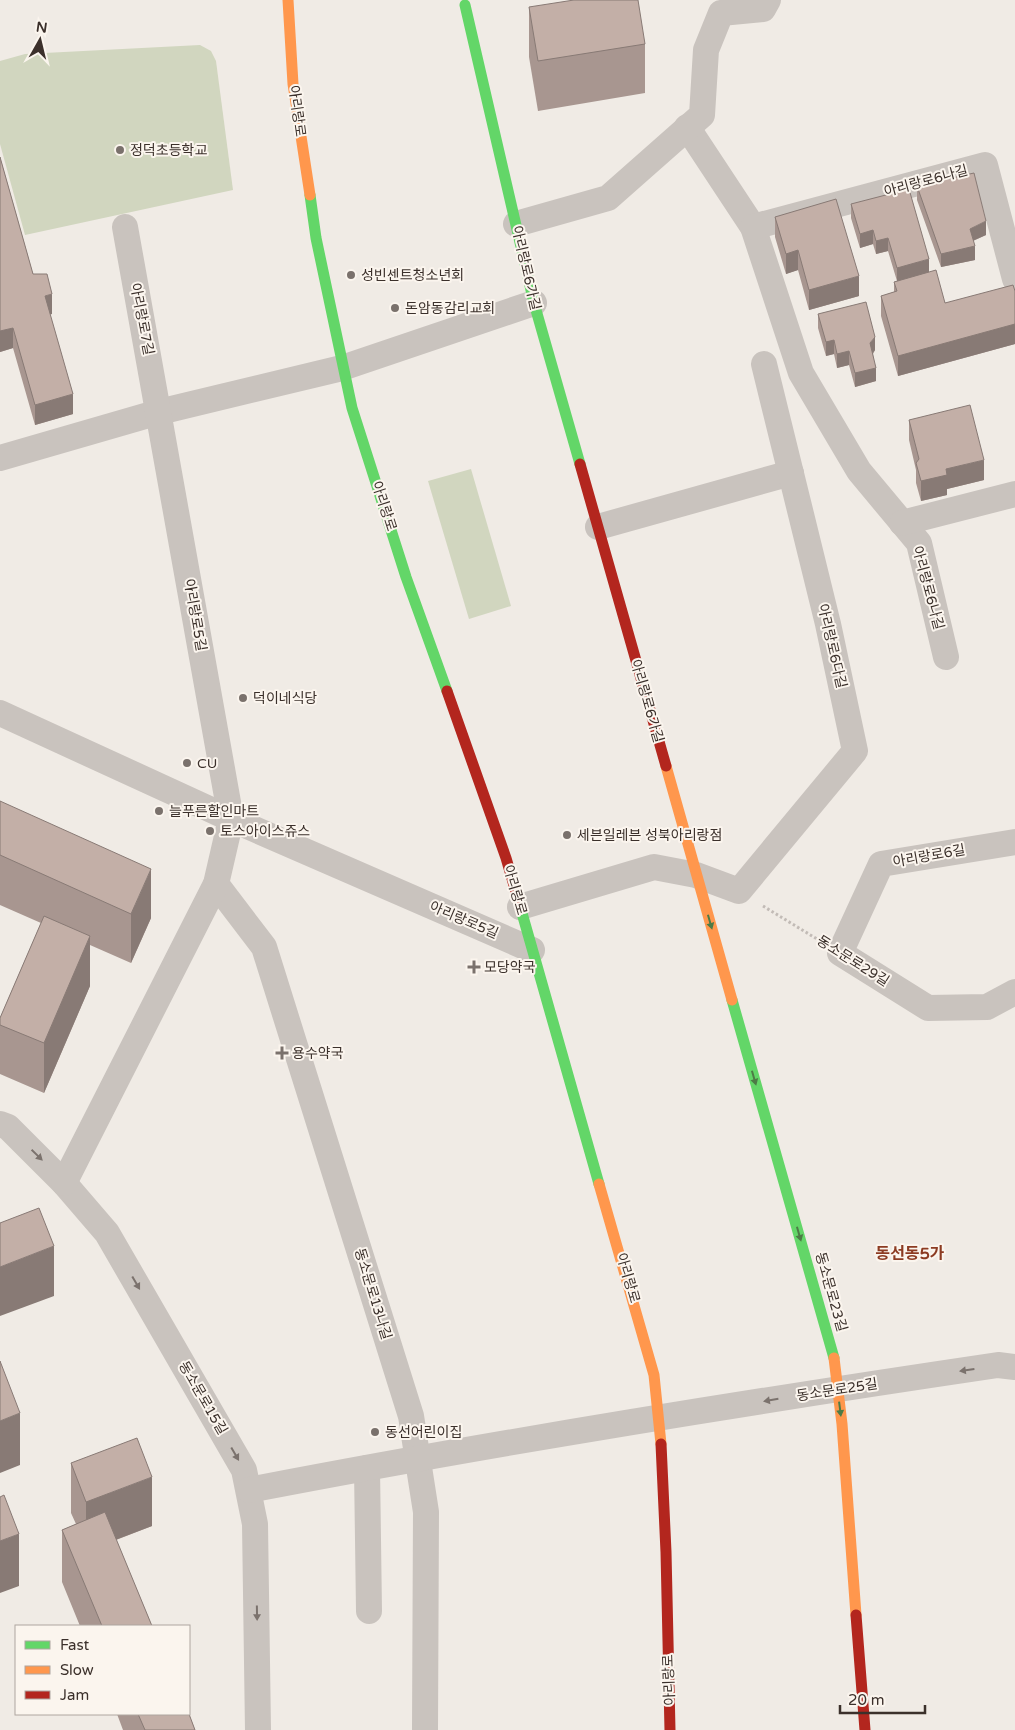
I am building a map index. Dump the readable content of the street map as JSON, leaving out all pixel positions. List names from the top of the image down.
{
  "streets": {
    "main road": ["아리랑로", "아리랑로6가길", "동소문로23길"],
    "street": [
      "아리랑로6나길",
      "아리랑로7길",
      "아리랑로5길",
      "아리랑로6다길",
      "아리랑로6길",
      "동소문로29길",
      "동소문로13나길",
      "동소문로25길",
      "동소문로15길"
    ]
  },
  "crossings": [
    ["아리랑로", "아리랑로5길"],
    ["아리랑로", "동소문로25길"],
    ["아리랑로6가길", "동소문로23길"],
    ["아리랑로7길", "아리랑로5길"],
    ["아리랑로6다길", "동소문로29길"],
    ["아리랑로6길", "동소문로29길"],
    ["동소문로23길", "동소문로25길"]
  ],
  "one_way": ["동소문로23길", "동소문로25길", "동소문로15길"],
  "districts": ["동선동5가"],
  "places": {
    "other": [
      "정덕초등학교",
      "성빈센트청소년회",
      "돈암동감리교회",
      "덕이네식당",
      "CU",
      "늘푸른할인마트",
      "토스아이스쥬스",
      "세븐일레븐 성북아리랑점",
      "동선어린이집"
    ],
    "health": ["모당약국", "용수약국"]
  },
  "legend": ["Fast", "Slow", "Jam"],
  "scale_bar": "20 m",
  "north": "top"
}
